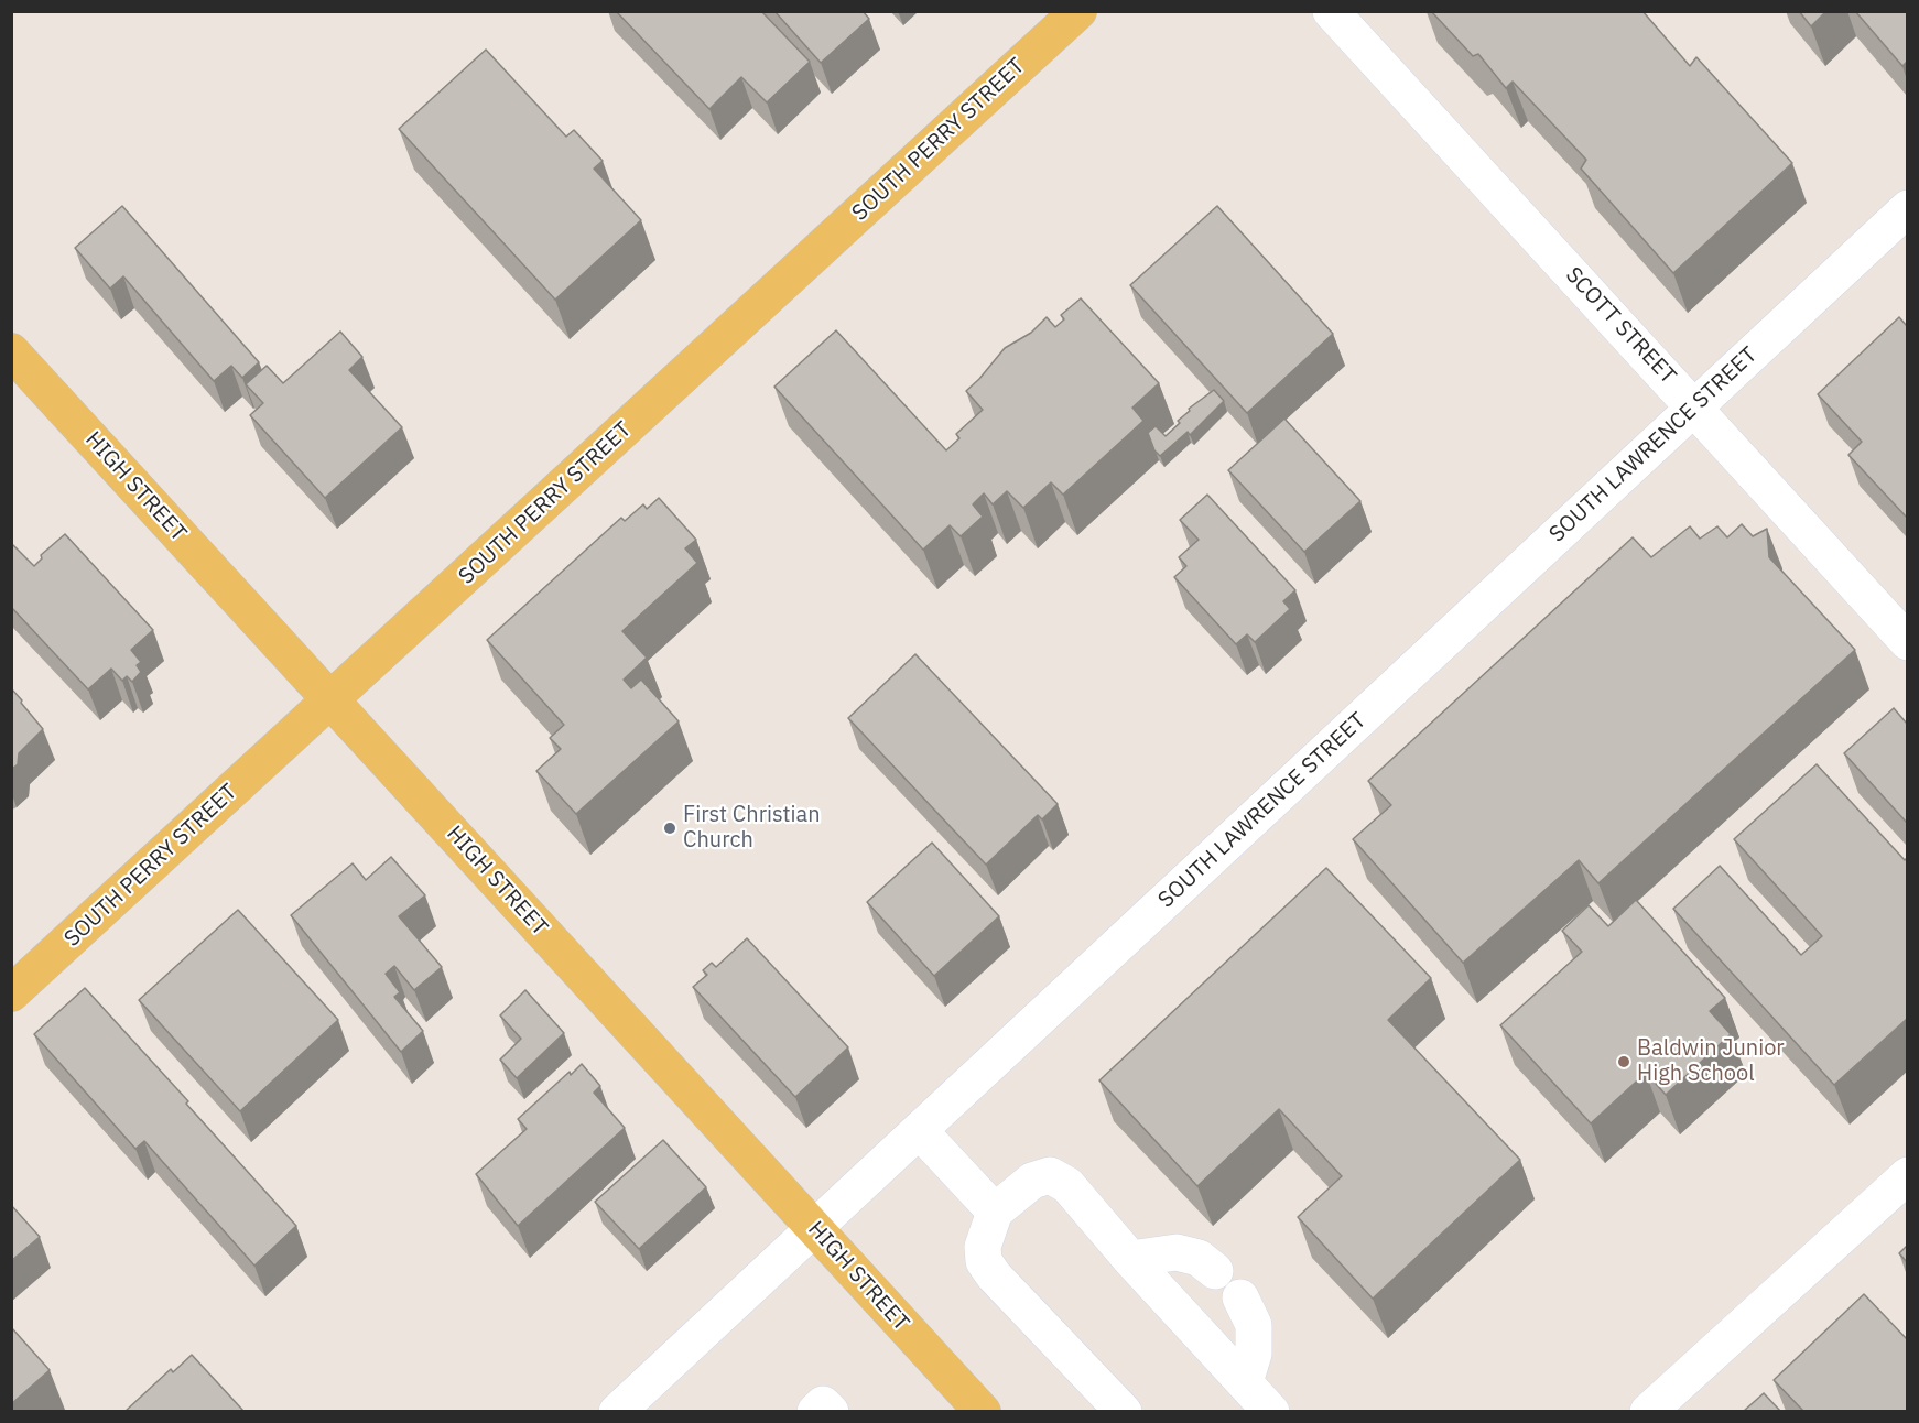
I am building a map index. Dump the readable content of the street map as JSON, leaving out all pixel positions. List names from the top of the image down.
{
  "streets": {
    "main road": ["SOUTH PERRY STREET", "HIGH STREET"],
    "street": ["SCOTT STREET", "SOUTH LAWRENCE STREET"]
  },
  "crossings": [
    ["SOUTH PERRY STREET", "HIGH STREET"],
    ["SCOTT STREET", "SOUTH LAWRENCE STREET"],
    ["SOUTH LAWRENCE STREET", "HIGH STREET"]
  ],
  "places": ["First Christian Church", "Baldwin Junior High School"]
}
